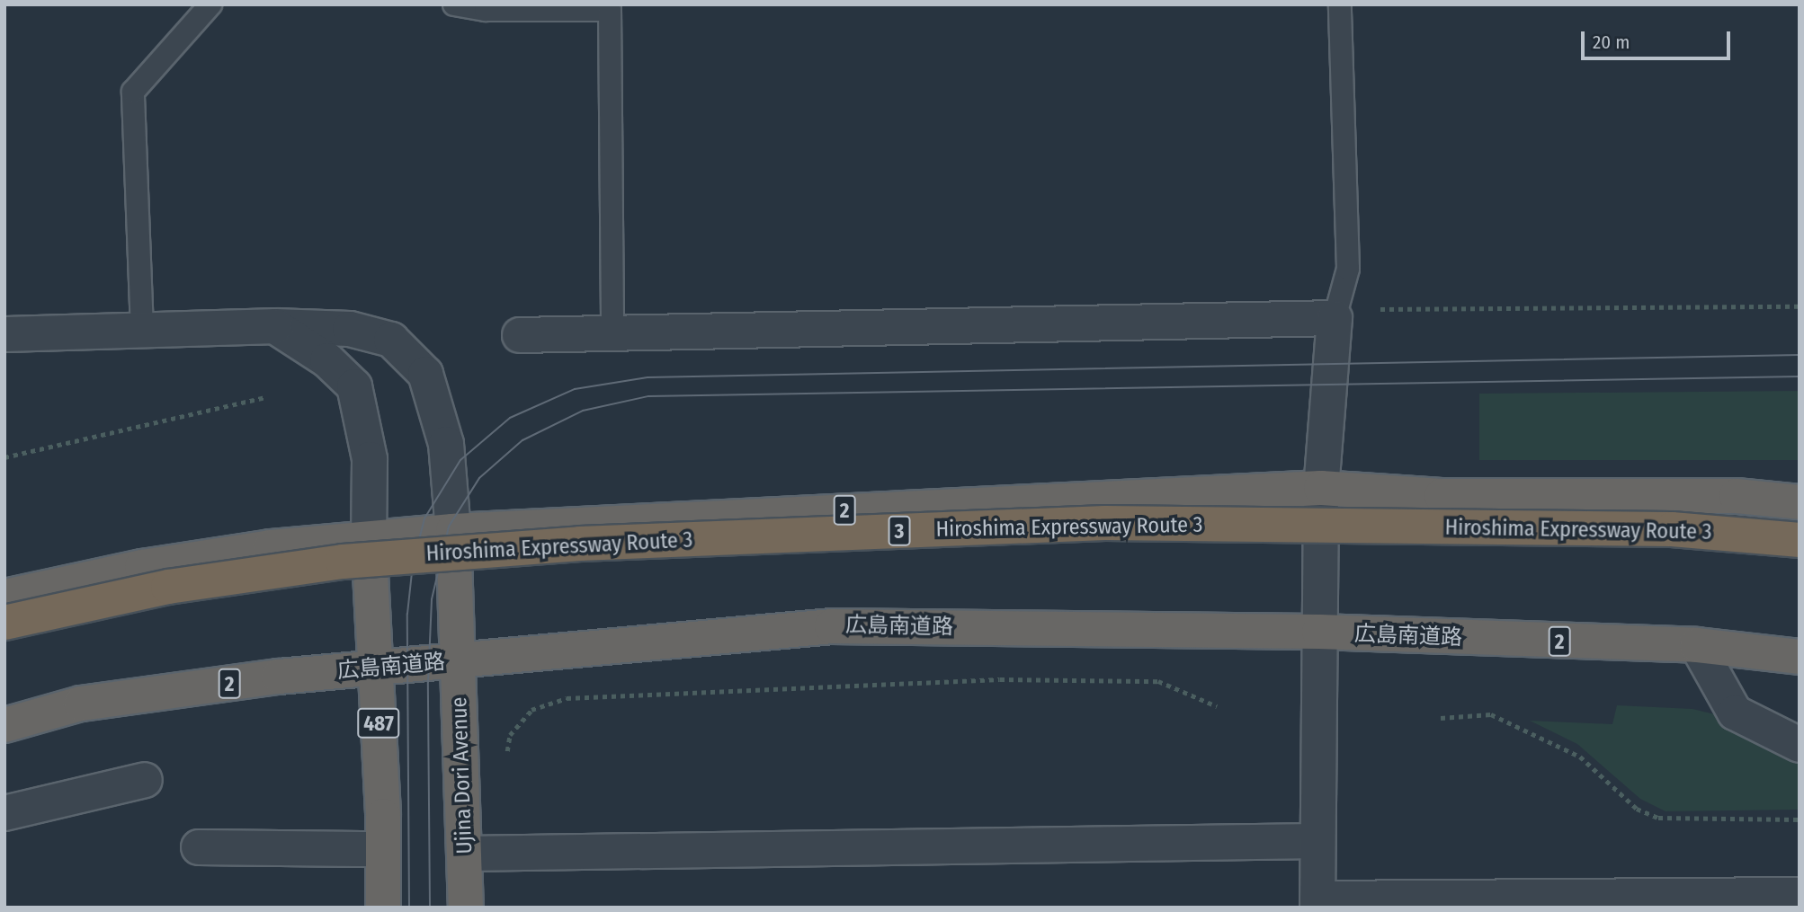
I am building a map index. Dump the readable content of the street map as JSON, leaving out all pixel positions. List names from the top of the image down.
{
  "streets": {
    "highway": [
      "2",
      "Hiroshima Expressway Route 3",
      "3",
      "広島南道路",
      "487",
      "Ujina Dori Avenue"
    ]
  },
  "crossings": [
    ["2", "487"],
    ["2", "Ujina Dori Avenue"],
    ["広島南道路", "487"],
    ["広島南道路", "Ujina Dori Avenue"]
  ],
  "scale_bar": "20 m"
}
